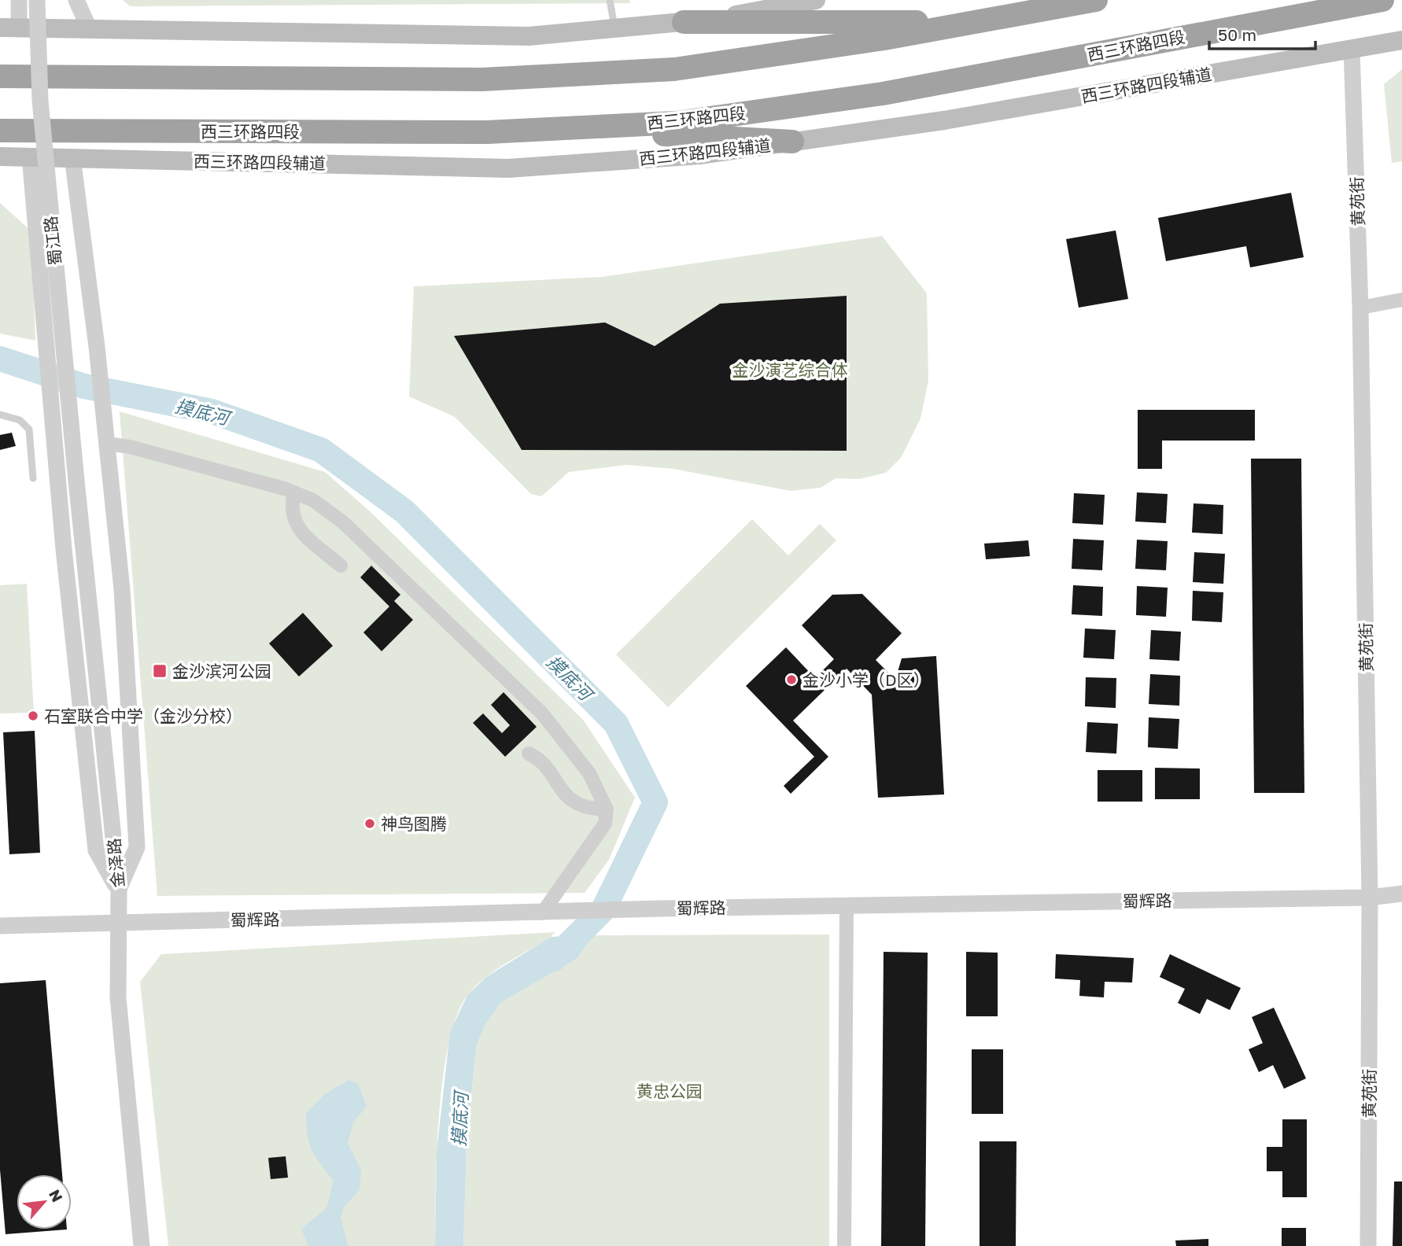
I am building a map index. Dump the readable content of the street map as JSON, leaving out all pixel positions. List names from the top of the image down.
{
  "streets": {
    "highway": ["西三环路四段"],
    "main road": ["西三环路四段辅道"],
    "street": [
      "黄苑街",
      "蜀江路",
      "金泽路",
      "蜀辉路"
    ]
  },
  "crossings": [
    ["西三环路四段辅道", "黄苑街"],
    ["黄苑街", "蜀辉路"],
    ["蜀江路", "金泽路"],
    ["金泽路", "蜀辉路"]
  ],
  "water": ["摸底河"],
  "parks": ["金沙演艺综合体", "黄忠公园"],
  "places": {
    "transit": ["金沙滨河公园"],
    "other": ["金沙小学（D区）", "石室联合中学（金沙分校）", "神鸟图腾"]
  },
  "scale_bar": "50 m",
  "north": "top right"
}
